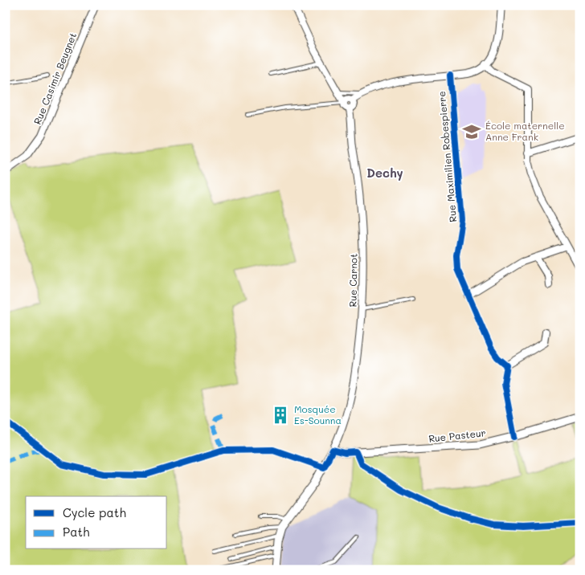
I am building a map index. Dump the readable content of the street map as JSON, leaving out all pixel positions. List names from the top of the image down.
{
  "streets": {
    "street": [
      "Rue Casimir Beugnet",
      "Rue Maximilien Robespierre",
      "Rue Carnot",
      "Rue Pasteur"
    ]
  },
  "crossings": [
    ["Rue Carnot", "Rue Pasteur"]
  ],
  "districts": ["Dechy"],
  "places": {
    "school or university": ["École maternelle Anne Frank"],
    "building": ["Mosquée Es-Sounna"]
  },
  "legend": ["Cycle path", "Path"]
}
